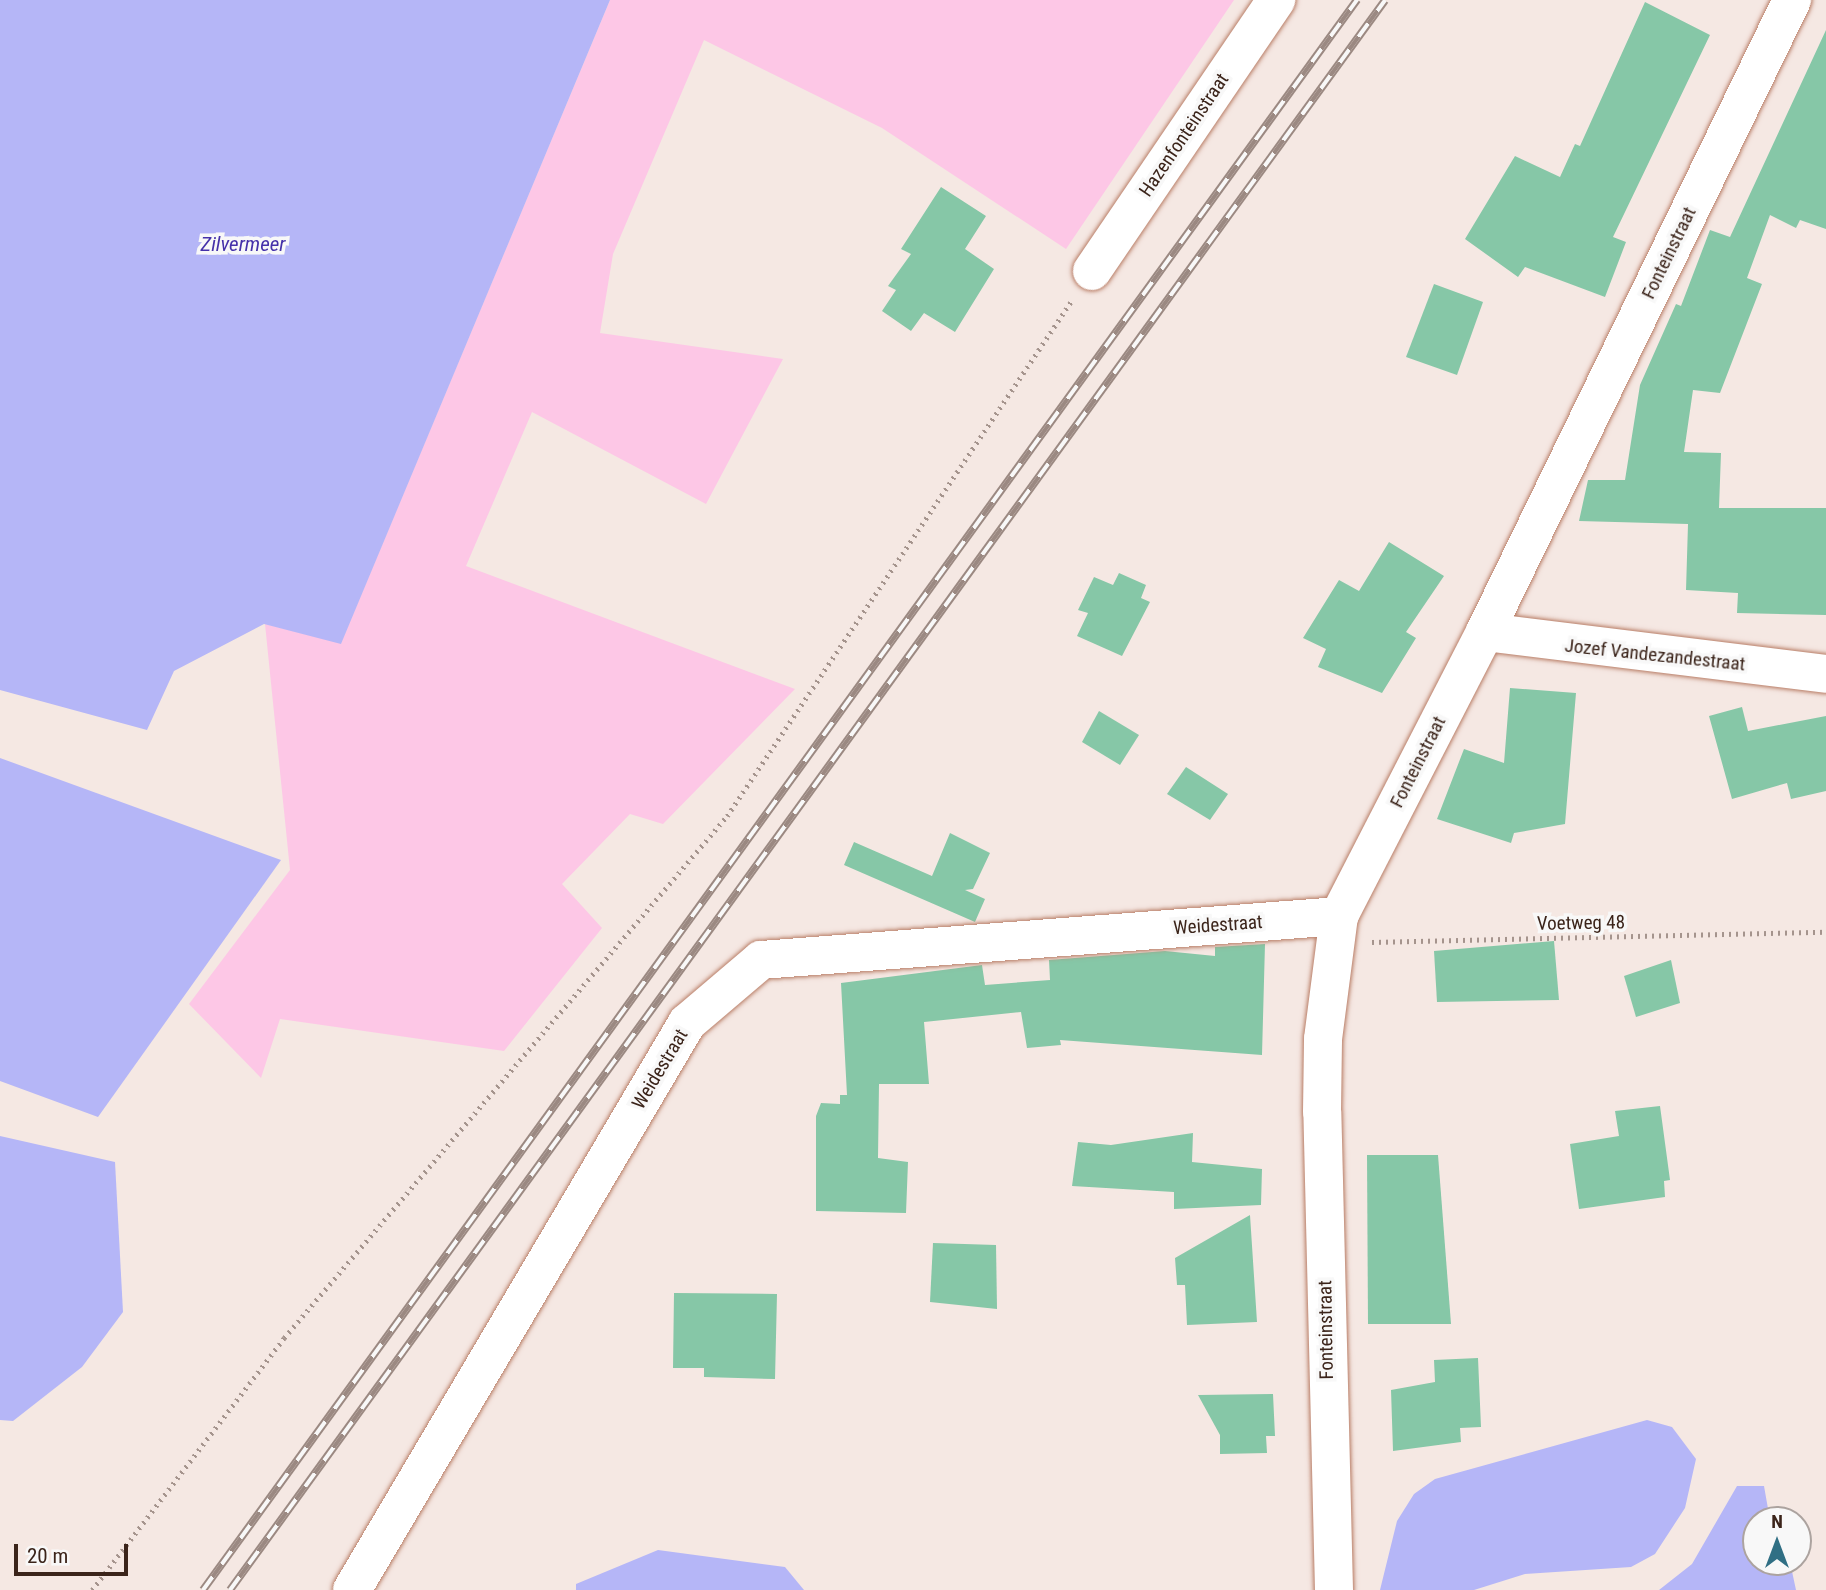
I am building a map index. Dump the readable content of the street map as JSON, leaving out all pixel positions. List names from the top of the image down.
{
  "streets": {
    "street": [
      "Hazenfonteinstraat",
      "Fonteinstraat",
      "Jozef Vandezandestraat",
      "Weidestraat"
    ],
    "path": ["Voetweg 48"]
  },
  "crossings": [
    ["Fonteinstraat", "Jozef Vandezandestraat"],
    ["Fonteinstraat", "Voetweg 48"],
    ["Fonteinstraat", "Weidestraat"],
    ["Voetweg 48", "Weidestraat"]
  ],
  "water": ["Zilvermeer"],
  "scale_bar": "20 m",
  "north": "top"
}
